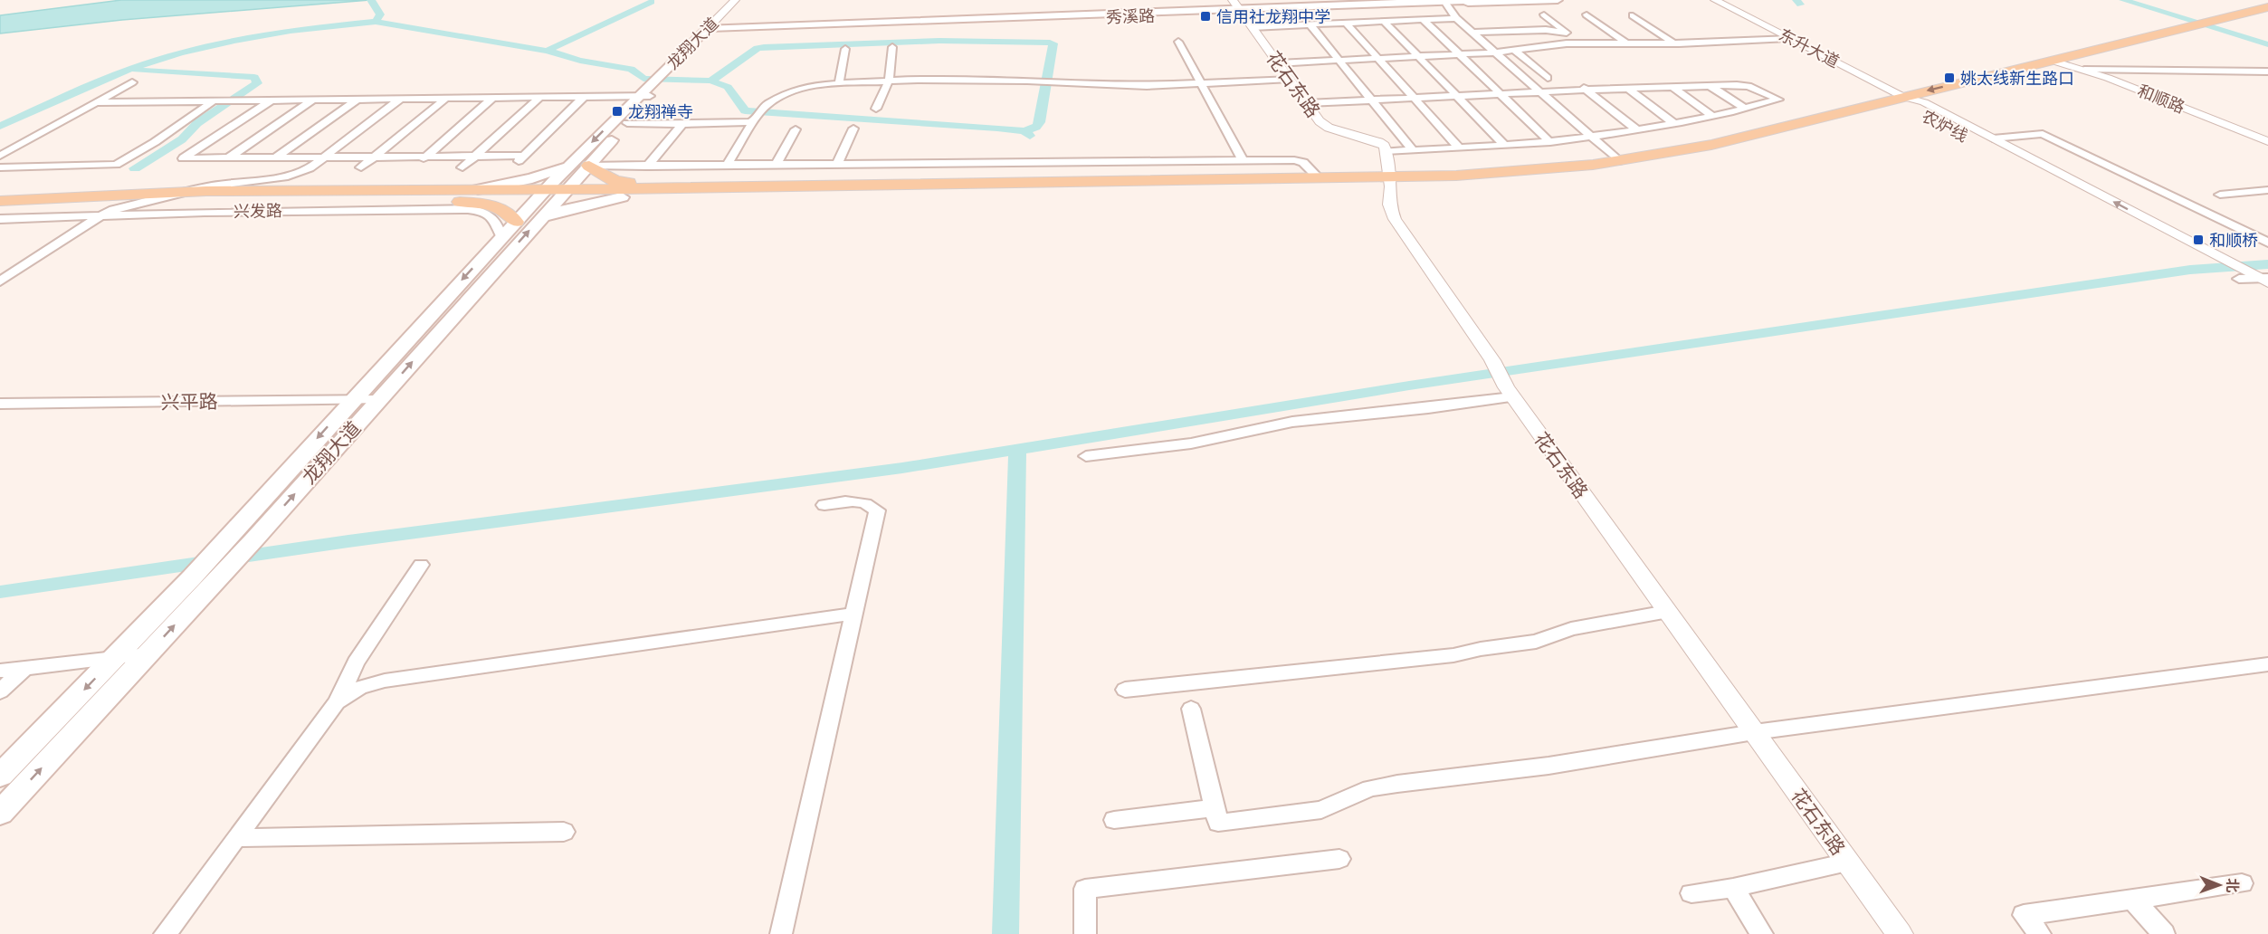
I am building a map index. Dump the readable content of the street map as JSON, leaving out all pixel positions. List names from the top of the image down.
{
  "streets": {
    "main road": ["秀溪路", "龙翔大道"],
    "street": [
      "东升大道",
      "花石东路",
      "和顺路",
      "农炉线",
      "兴发路",
      "兴平路"
    ]
  },
  "crossings": [
    ["秀溪路", "龙翔大道"],
    ["秀溪路", "花石东路"],
    ["龙翔大道", "兴发路"],
    ["龙翔大道", "兴平路"],
    ["东升大道", "农炉线"]
  ],
  "places": {
    "transit": [
      "信用社龙翔中学",
      "姚太线新生路口",
      "龙翔禅寺",
      "和顺桥"
    ]
  },
  "north": "right"
}
